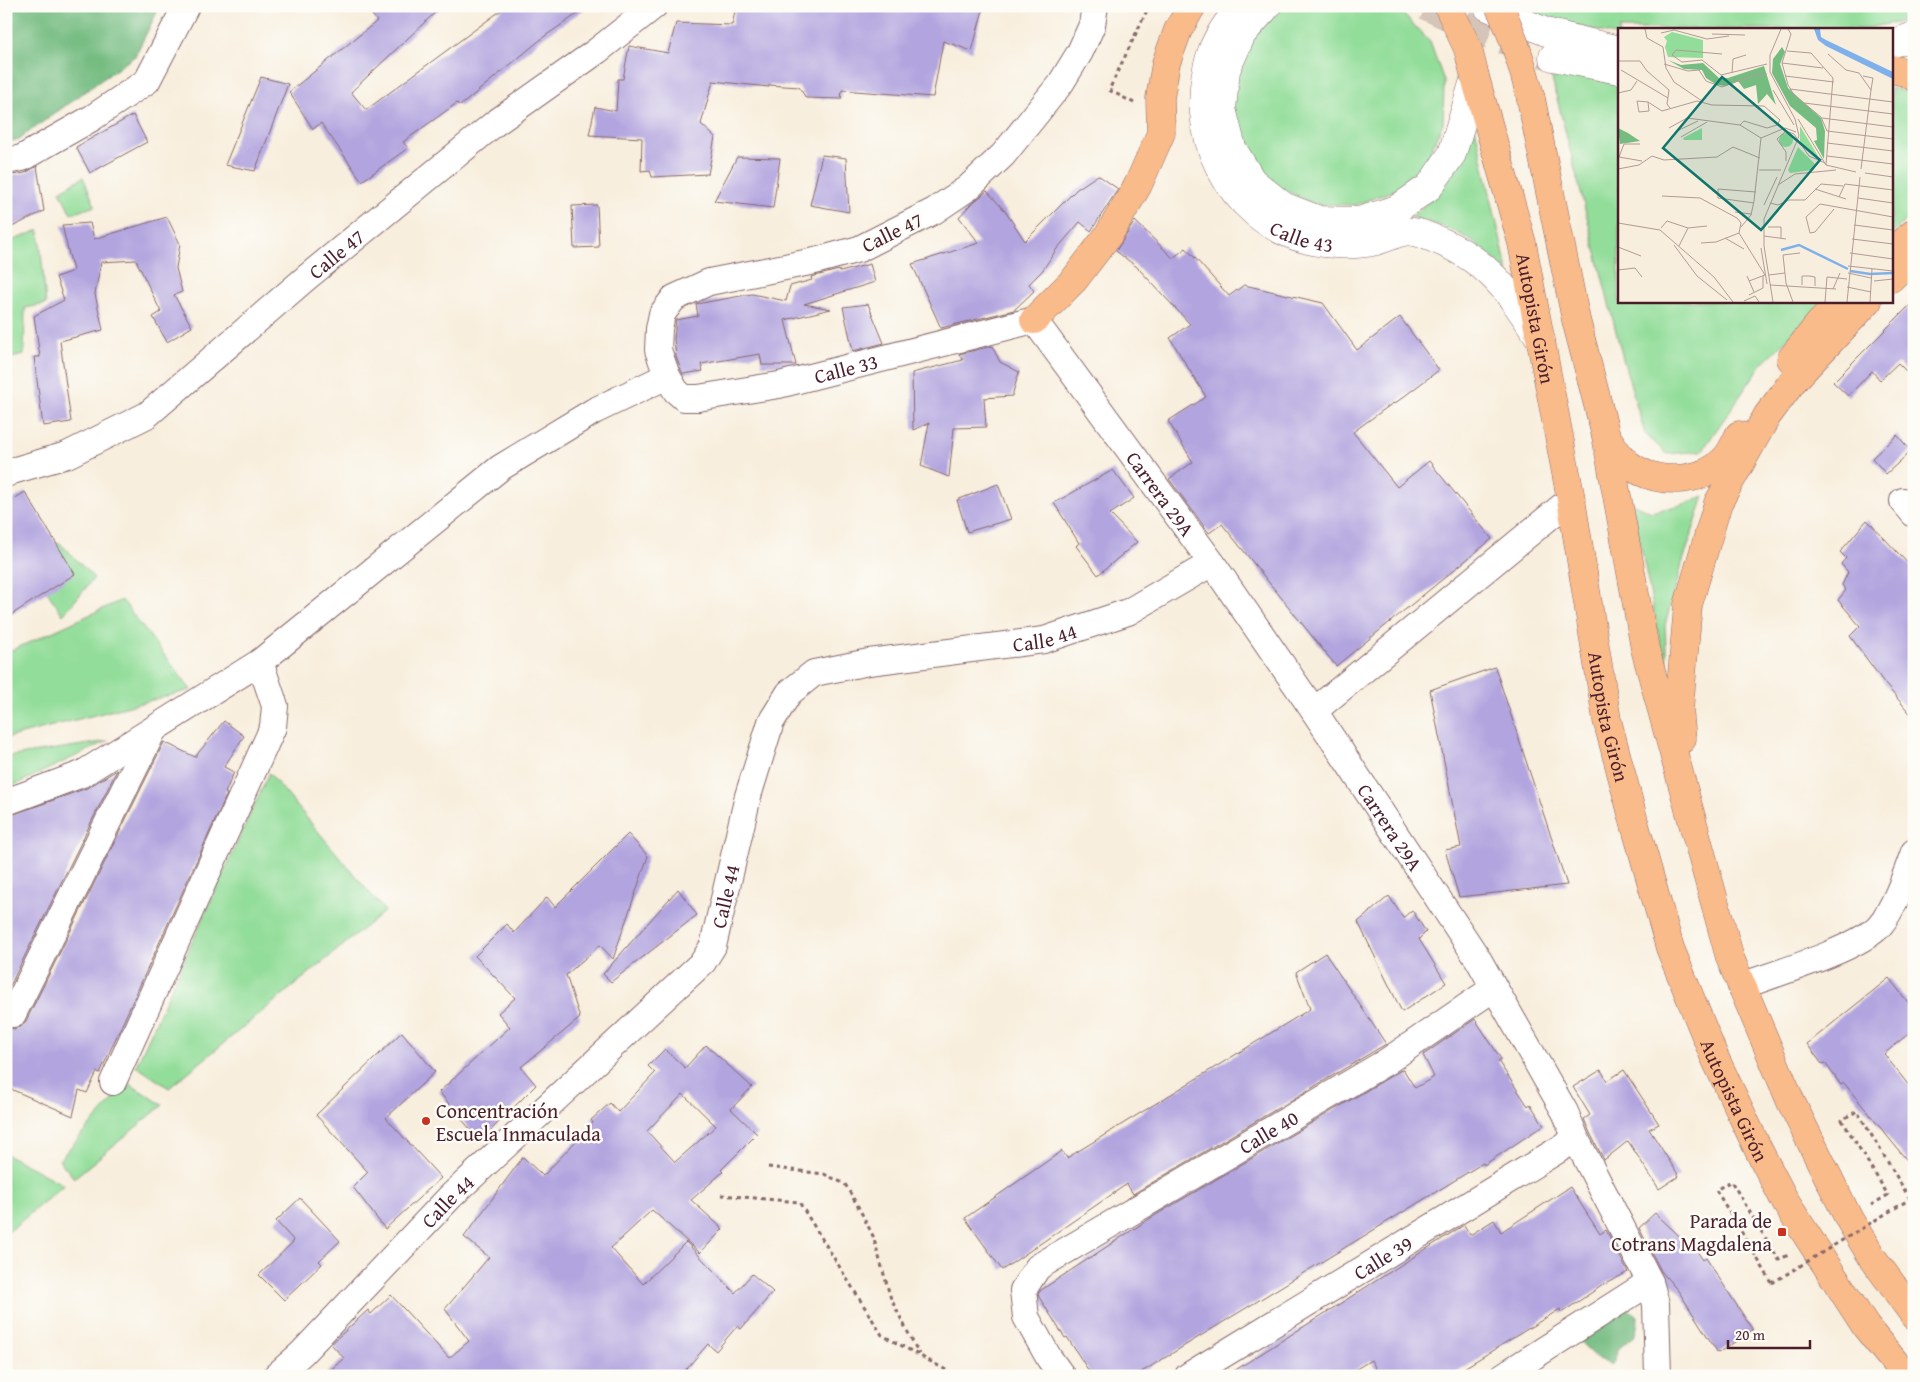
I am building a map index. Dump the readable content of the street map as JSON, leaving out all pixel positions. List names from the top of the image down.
{
  "streets": {
    "highway": ["Autopista Girón"],
    "street": [
      "Calle 47",
      "Calle 43",
      "Calle 33",
      "Carrera 29A",
      "Calle 44",
      "Calle 40",
      "Calle 39"
    ]
  },
  "crossings": [
    ["Calle 47", "Calle 33"],
    ["Calle 43", "Autopista Girón"],
    ["Calle 33", "Carrera 29A"],
    ["Carrera 29A", "Calle 44"],
    ["Carrera 29A", "Calle 40"],
    ["Carrera 29A", "Calle 39"]
  ],
  "places": {
    "other": ["Concentración Escuela Inmaculada"],
    "transit": ["Parada de Cotrans Magdalena"]
  },
  "scale_bar": "20 m"
}
